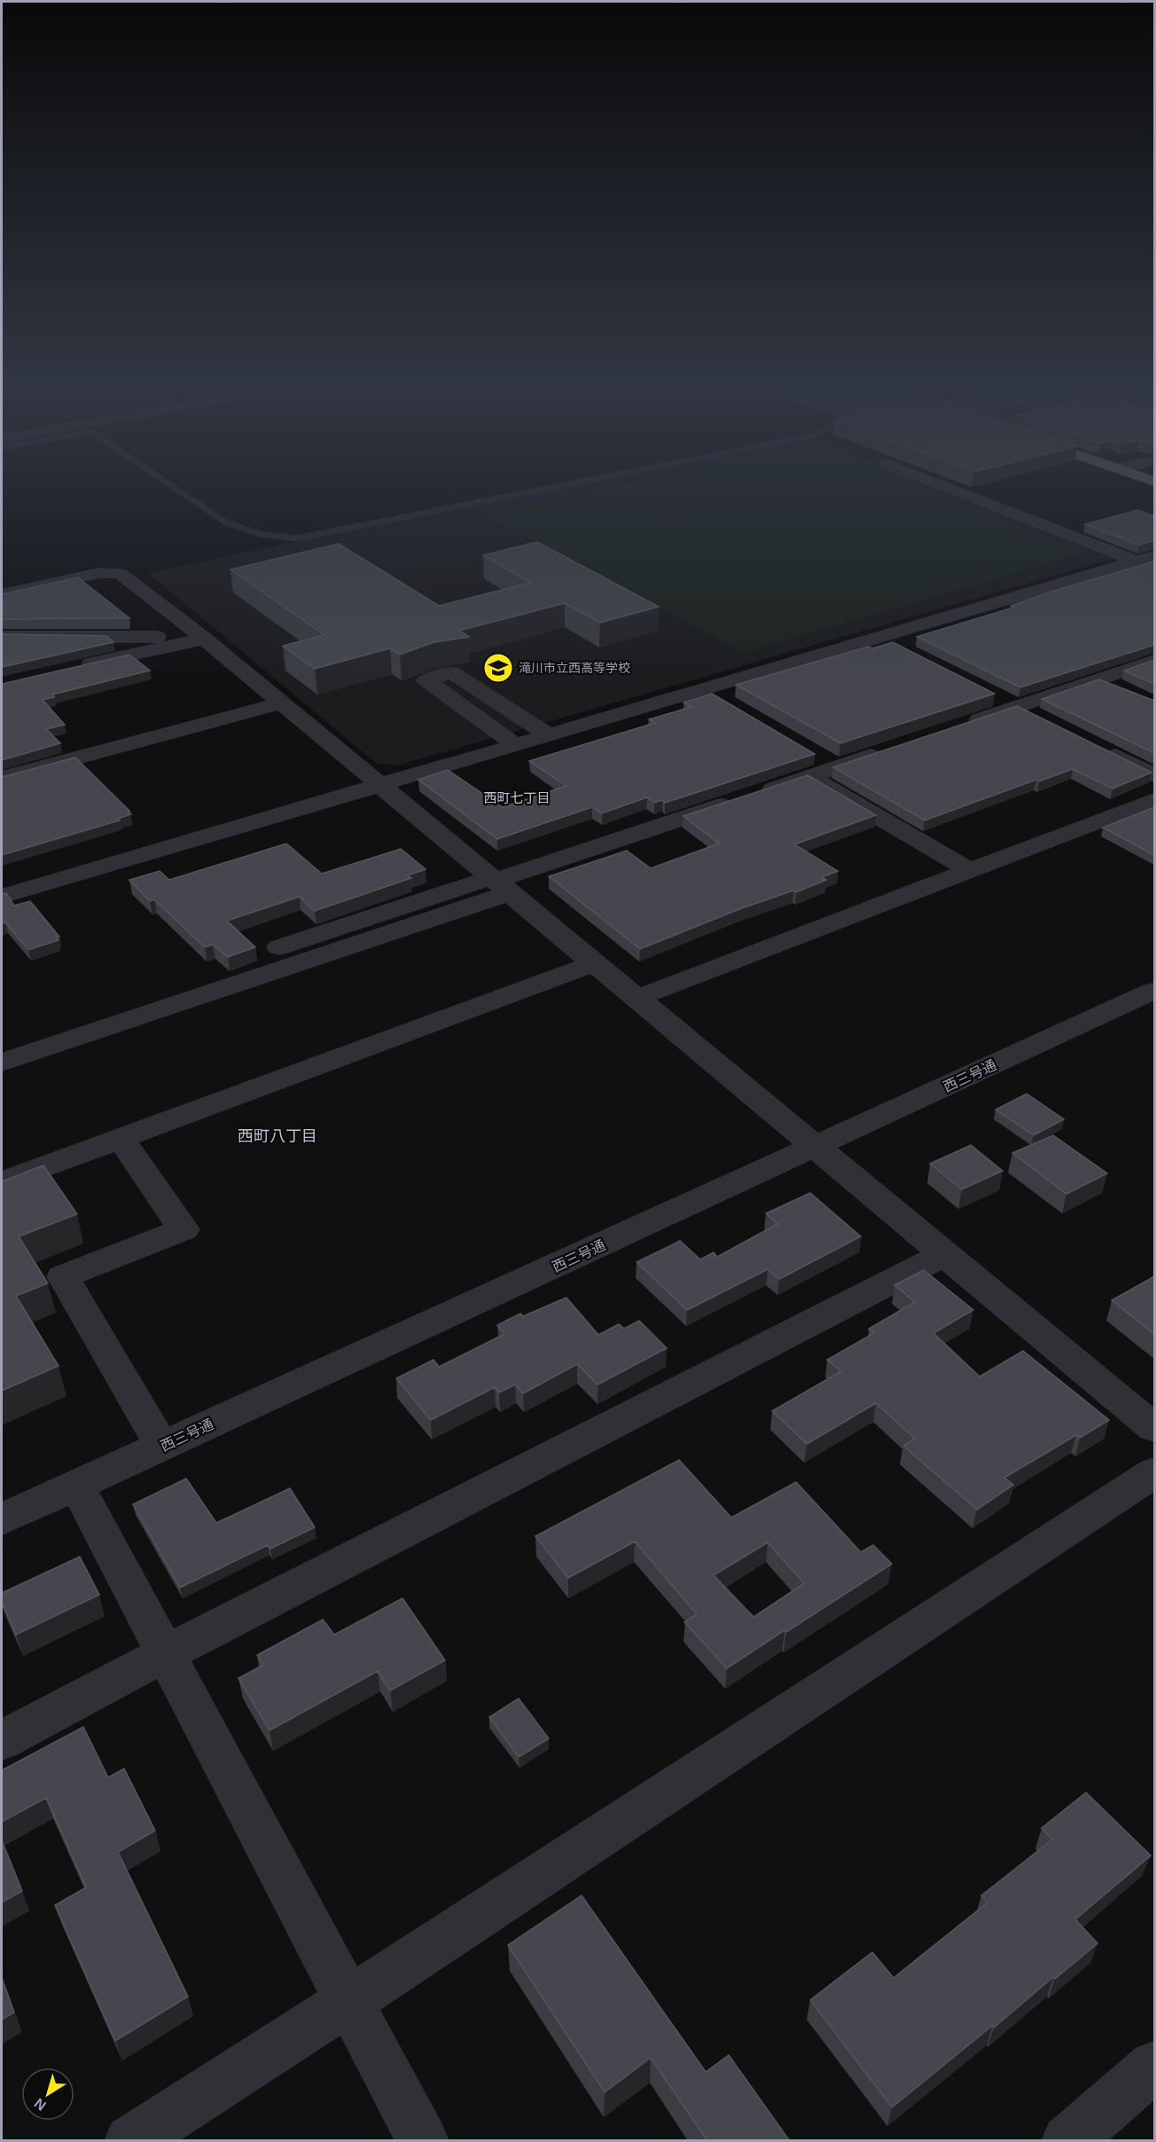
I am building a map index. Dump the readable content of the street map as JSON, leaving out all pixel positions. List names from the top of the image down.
{
  "streets": {
    "street": ["西三号通"]
  },
  "districts": ["西町七丁目", "西町八丁目"],
  "places": {
    "school or university": ["滝川市立西高等学校"]
  },
  "north": "bottom left"
}
